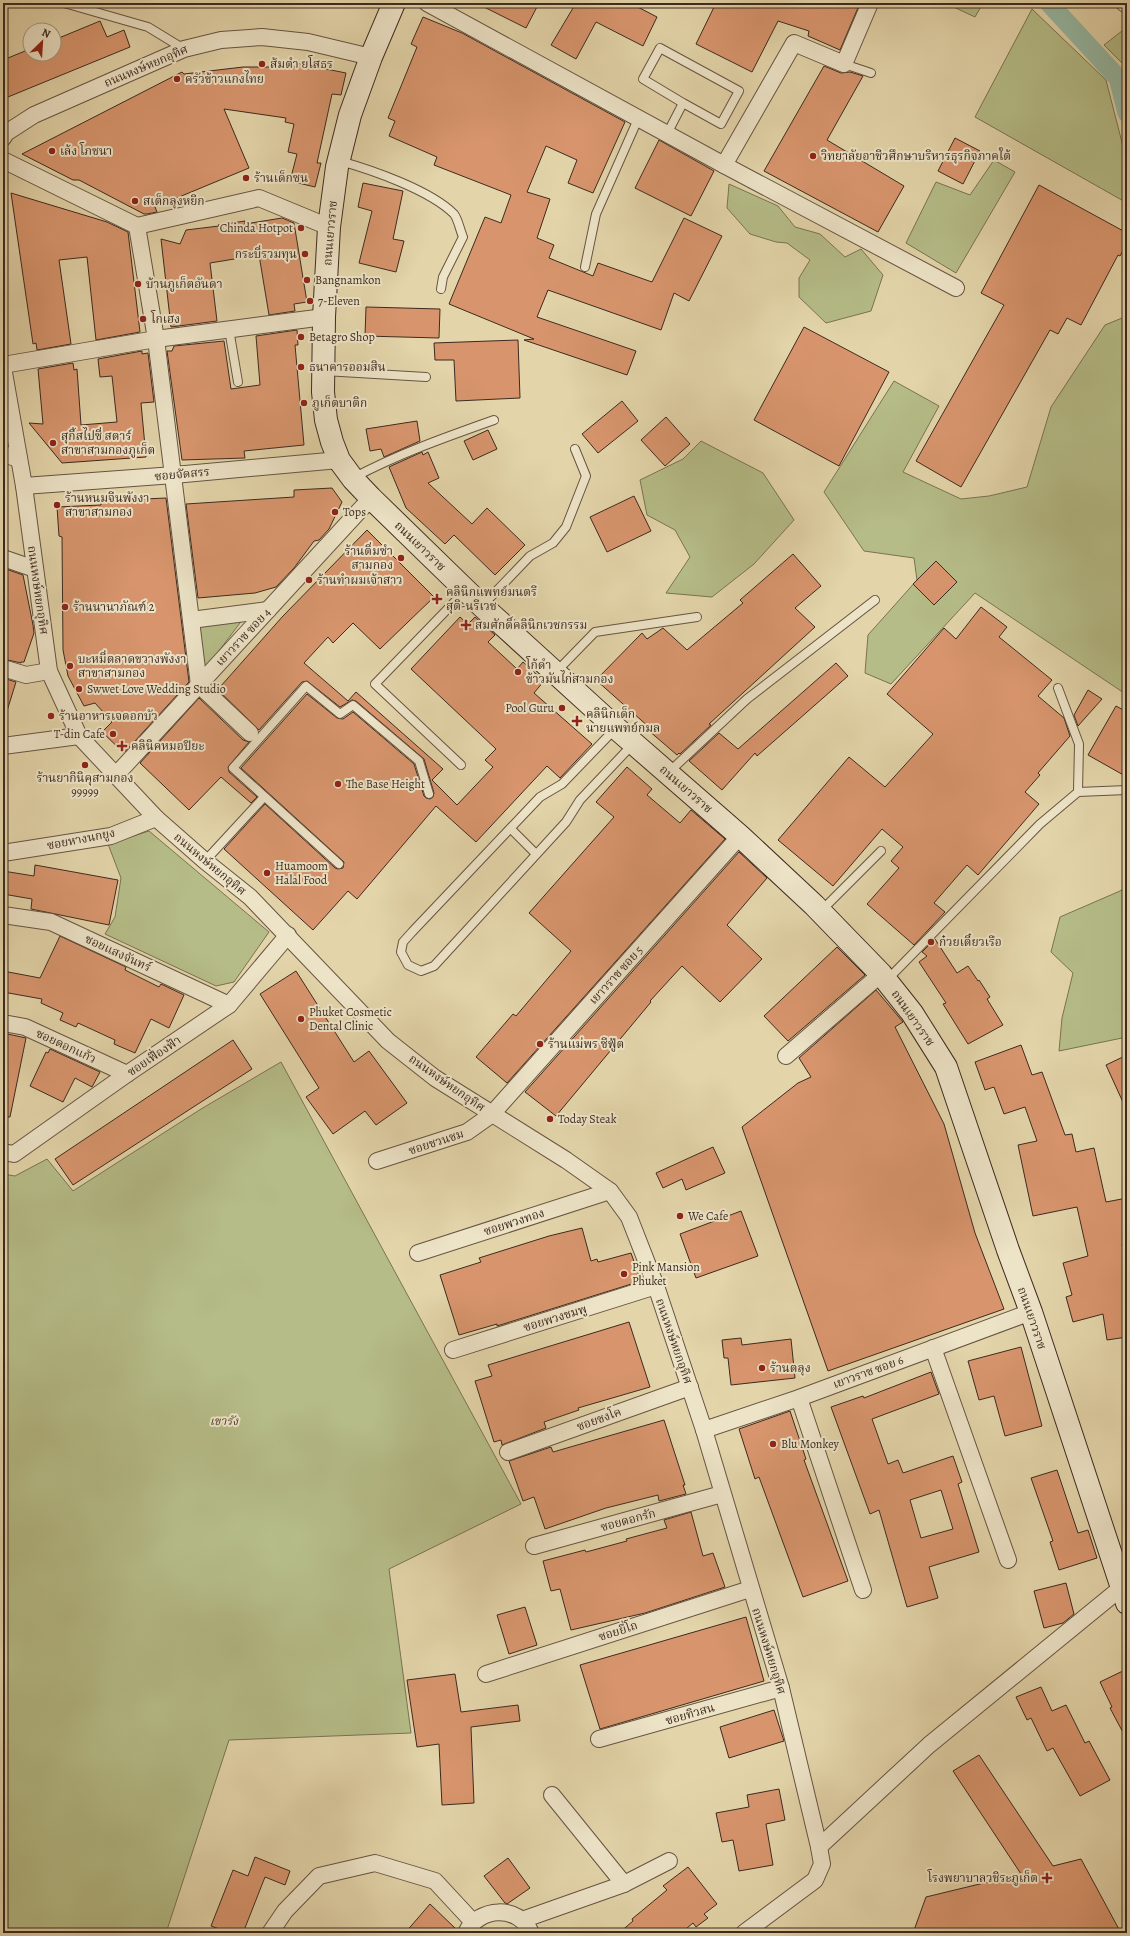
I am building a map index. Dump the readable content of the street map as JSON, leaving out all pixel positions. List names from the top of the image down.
{
  "streets": {
    "main road": ["ถนนเยาวราช"],
    "street": [
      "ถนนหงษ์หยกอุทิศ",
      "ซอยจัดสรร",
      "เยาวราช ซอย 4",
      "ซอยหางนกยูง",
      "ซอยแสงจันทร์",
      "เยาวราช ซอย 5",
      "ซอยดอกแก้ว",
      "ซอยเฟื่องฟ้า",
      "ซอยชวนชม",
      "ซอยพวงทอง",
      "ซอยพวงชมพู",
      "เยาวราช ซอย 6",
      "ซอยชงโค",
      "ซอยดอกรัก",
      "ซอยยี่โถ",
      "ซอยทิวสน"
    ]
  },
  "crossings": [
    ["ถนนหงษ์หยกอุทิศ", "ถนนเยาวราช"],
    ["ถนนหงษ์หยกอุทิศ", "ซอยจัดสรร"],
    ["ถนนหงษ์หยกอุทิศ", "เยาวราช ซอย 4"],
    ["ถนนหงษ์หยกอุทิศ", "ซอยหางนกยูง"],
    ["ถนนหงษ์หยกอุทิศ", "เยาวราช ซอย 5"],
    ["ถนนหงษ์หยกอุทิศ", "ซอยเฟื่องฟ้า"],
    ["ถนนหงษ์หยกอุทิศ", "ซอยชวนชม"],
    ["ถนนหงษ์หยกอุทิศ", "ซอยพวงทอง"],
    ["ถนนหงษ์หยกอุทิศ", "ซอยพวงชมพู"],
    ["ถนนหงษ์หยกอุทิศ", "เยาวราช ซอย 6"],
    ["ถนนหงษ์หยกอุทิศ", "ซอยชงโค"],
    ["ถนนหงษ์หยกอุทิศ", "ซอยดอกรัก"],
    ["ถนนหงษ์หยกอุทิศ", "ซอยยี่โถ"],
    ["ถนนหงษ์หยกอุทิศ", "ซอยทิวสน"],
    ["ถนนเยาวราช", "ซอยจัดสรร"],
    ["ถนนเยาวราช", "เยาวราช ซอย 4"],
    ["ถนนเยาวราช", "เยาวราช ซอย 5"],
    ["ถนนเยาวราช", "เยาวราช ซอย 6"],
    ["ซอยแสงจันทร์", "ซอยเฟื่องฟ้า"],
    ["เยาวราช ซอย 5", "ซอยชวนชม"],
    ["ซอยดอกแก้ว", "ซอยเฟื่องฟ้า"]
  ],
  "parks": ["เขารัง"],
  "places": {
    "other": [
      "ส้มตำ ยโสธร",
      "ครัวข้าวแกงไทย",
      "เล้ง โภชนา",
      "วิทยาลัยอาชีวศึกษาบริหารธุรกิจภาคใต้",
      "ร้านเด็กซน",
      "สเต็กลุงหยิก",
      "Chinda Hotpot",
      "กระบี่รวมทุน",
      "Bangnamkon",
      "บ้านภูเก็ตอันดา",
      "7-Eleven",
      "โกเฮง",
      "Betagro Shop",
      "ธนาคารออมสิน",
      "ภูเก็ตบาติก",
      "สุกี้สไปซี่ สตาร์ สาขาสามกองภูเก็ต",
      "ร้านหนมจีนพังงา สาขาสามกอง",
      "Tops",
      "ร้านติ่มซำ สามกอง",
      "ร้านทำผมเจ้าสาว",
      "ร้านนานาภัณฑ์ 2",
      "บะหมี่ตลาดขวางพังงา สาขาสามกอง",
      "โก้ดำ ข้าวมันไก่สามกอง",
      "Swwet Love Wedding Studio",
      "Pool Guru",
      "ร้านอาหารเจดอกบัว",
      "T-din Cafe",
      "ร้านยากินิคุสามกอง 99999",
      "The Base Height",
      "Huamoom Halal Food",
      "ก๋วยเตี๋ยวเรือ",
      "Phuket Cosmetic Dental Clinic",
      "ร้านแม่พร ซีฟู้ต",
      "Today Steak",
      "We Cafe",
      "Pink Mansion Phuket",
      "ร้านตลุง",
      "Blu Monkey"
    ],
    "health": [
      "คลินิกแพทย์มนตรี สุติ-นรีเวช",
      "สมศักดิ์คลินิกเวชกรรม",
      "คลินิกเด็ก นายแพทย์กมล",
      "คลินิคหมอปิยะ",
      "โรงพยาบาลวชิระภูเก็ต"
    ]
  },
  "north": "top right"
}
